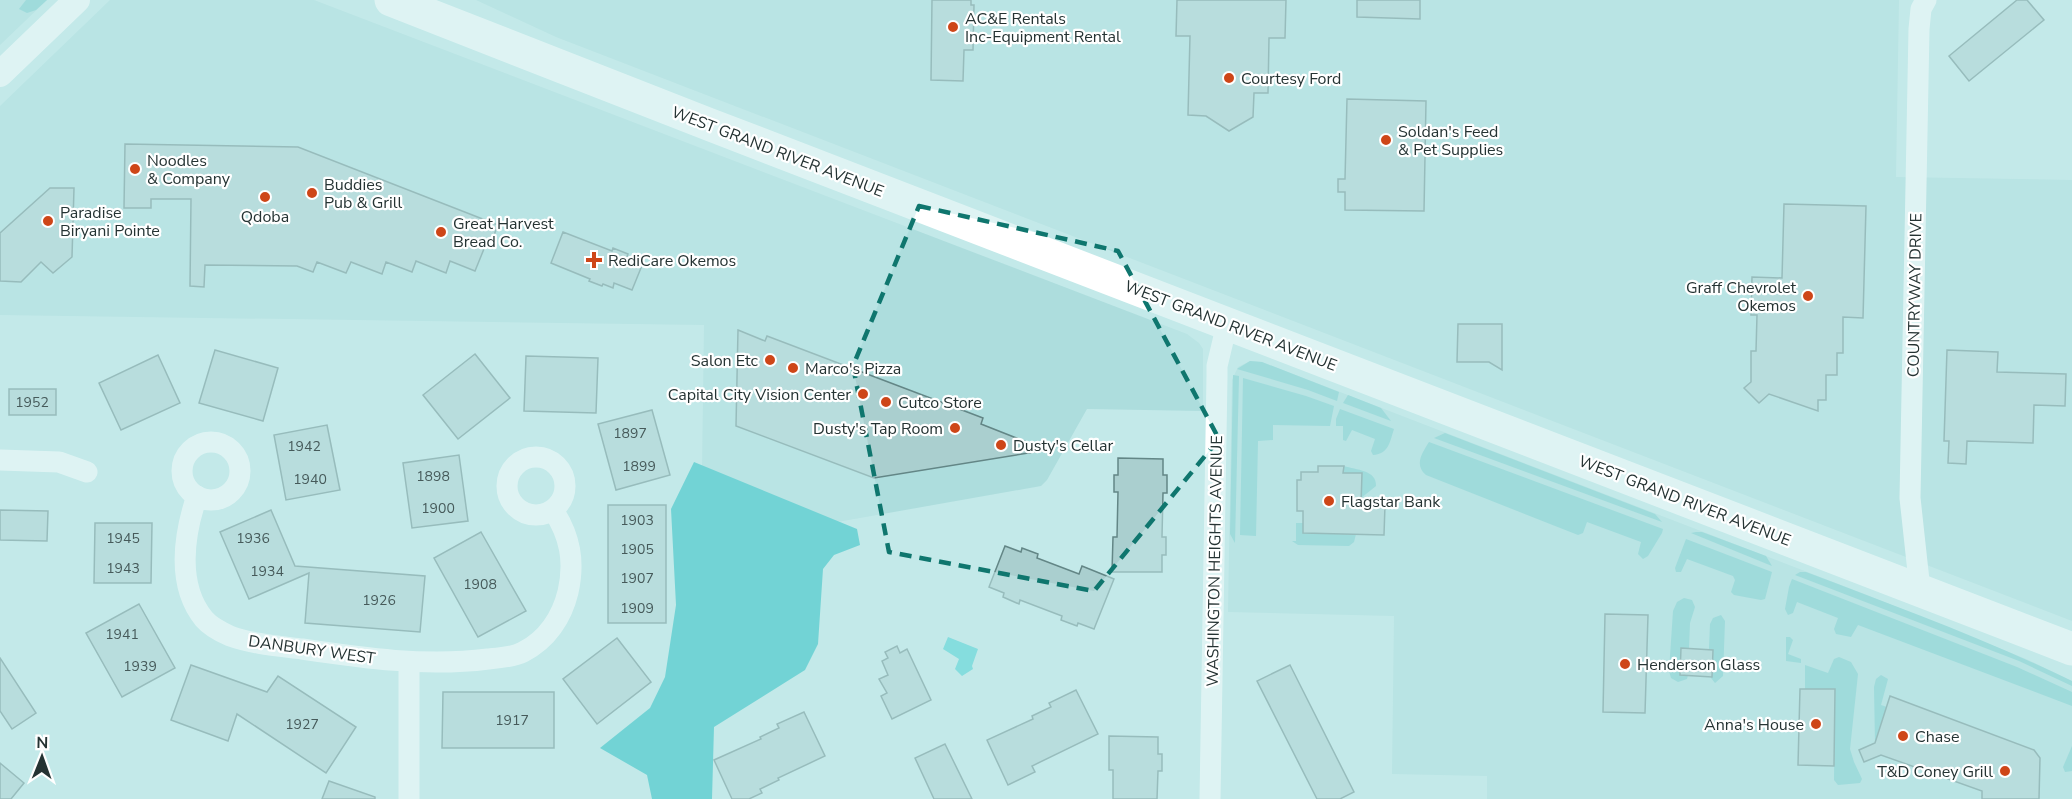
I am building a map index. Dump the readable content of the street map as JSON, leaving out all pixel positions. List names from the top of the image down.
{
  "streets": {
    "main road": ["WEST GRAND RIVER AVENUE"],
    "street": ["COUNTRYWAY DRIVE", "WASHINGTON HEIGHTS AVENUE", "DANBURY WEST"]
  },
  "crossings": [
    ["WEST GRAND RIVER AVENUE", "COUNTRYWAY DRIVE"],
    ["WEST GRAND RIVER AVENUE", "WASHINGTON HEIGHTS AVENUE"]
  ],
  "places": {
    "other": [
      "AC&E Rentals Inc-Equipment Rental",
      "Courtesy Ford",
      "Soldan's Feed & Pet Supplies",
      "Noodles & Company",
      "Buddies Pub & Grill",
      "Qdoba",
      "Paradise Biryani Pointe",
      "Great Harvest Bread Co.",
      "Graff Chevrolet Okemos",
      "Salon Etc",
      "Marco's Pizza",
      "Capital City Vision Center",
      "Cutco Store",
      "Dusty's Tap Room",
      "Dusty's Cellar",
      "Flagstar Bank",
      "Henderson Glass",
      "Anna's House",
      "Chase",
      "T&D Coney Grill"
    ],
    "health": ["RediCare Okemos"]
  },
  "house_numbers": [
    "1952",
    "1897",
    "1942",
    "1899",
    "1898",
    "1940",
    "1900",
    "1903",
    "1945",
    "1936",
    "1905",
    "1943",
    "1934",
    "1907",
    "1908",
    "1926",
    "1909",
    "1941",
    "1939",
    "1917",
    "1927"
  ],
  "north": "top"
}
